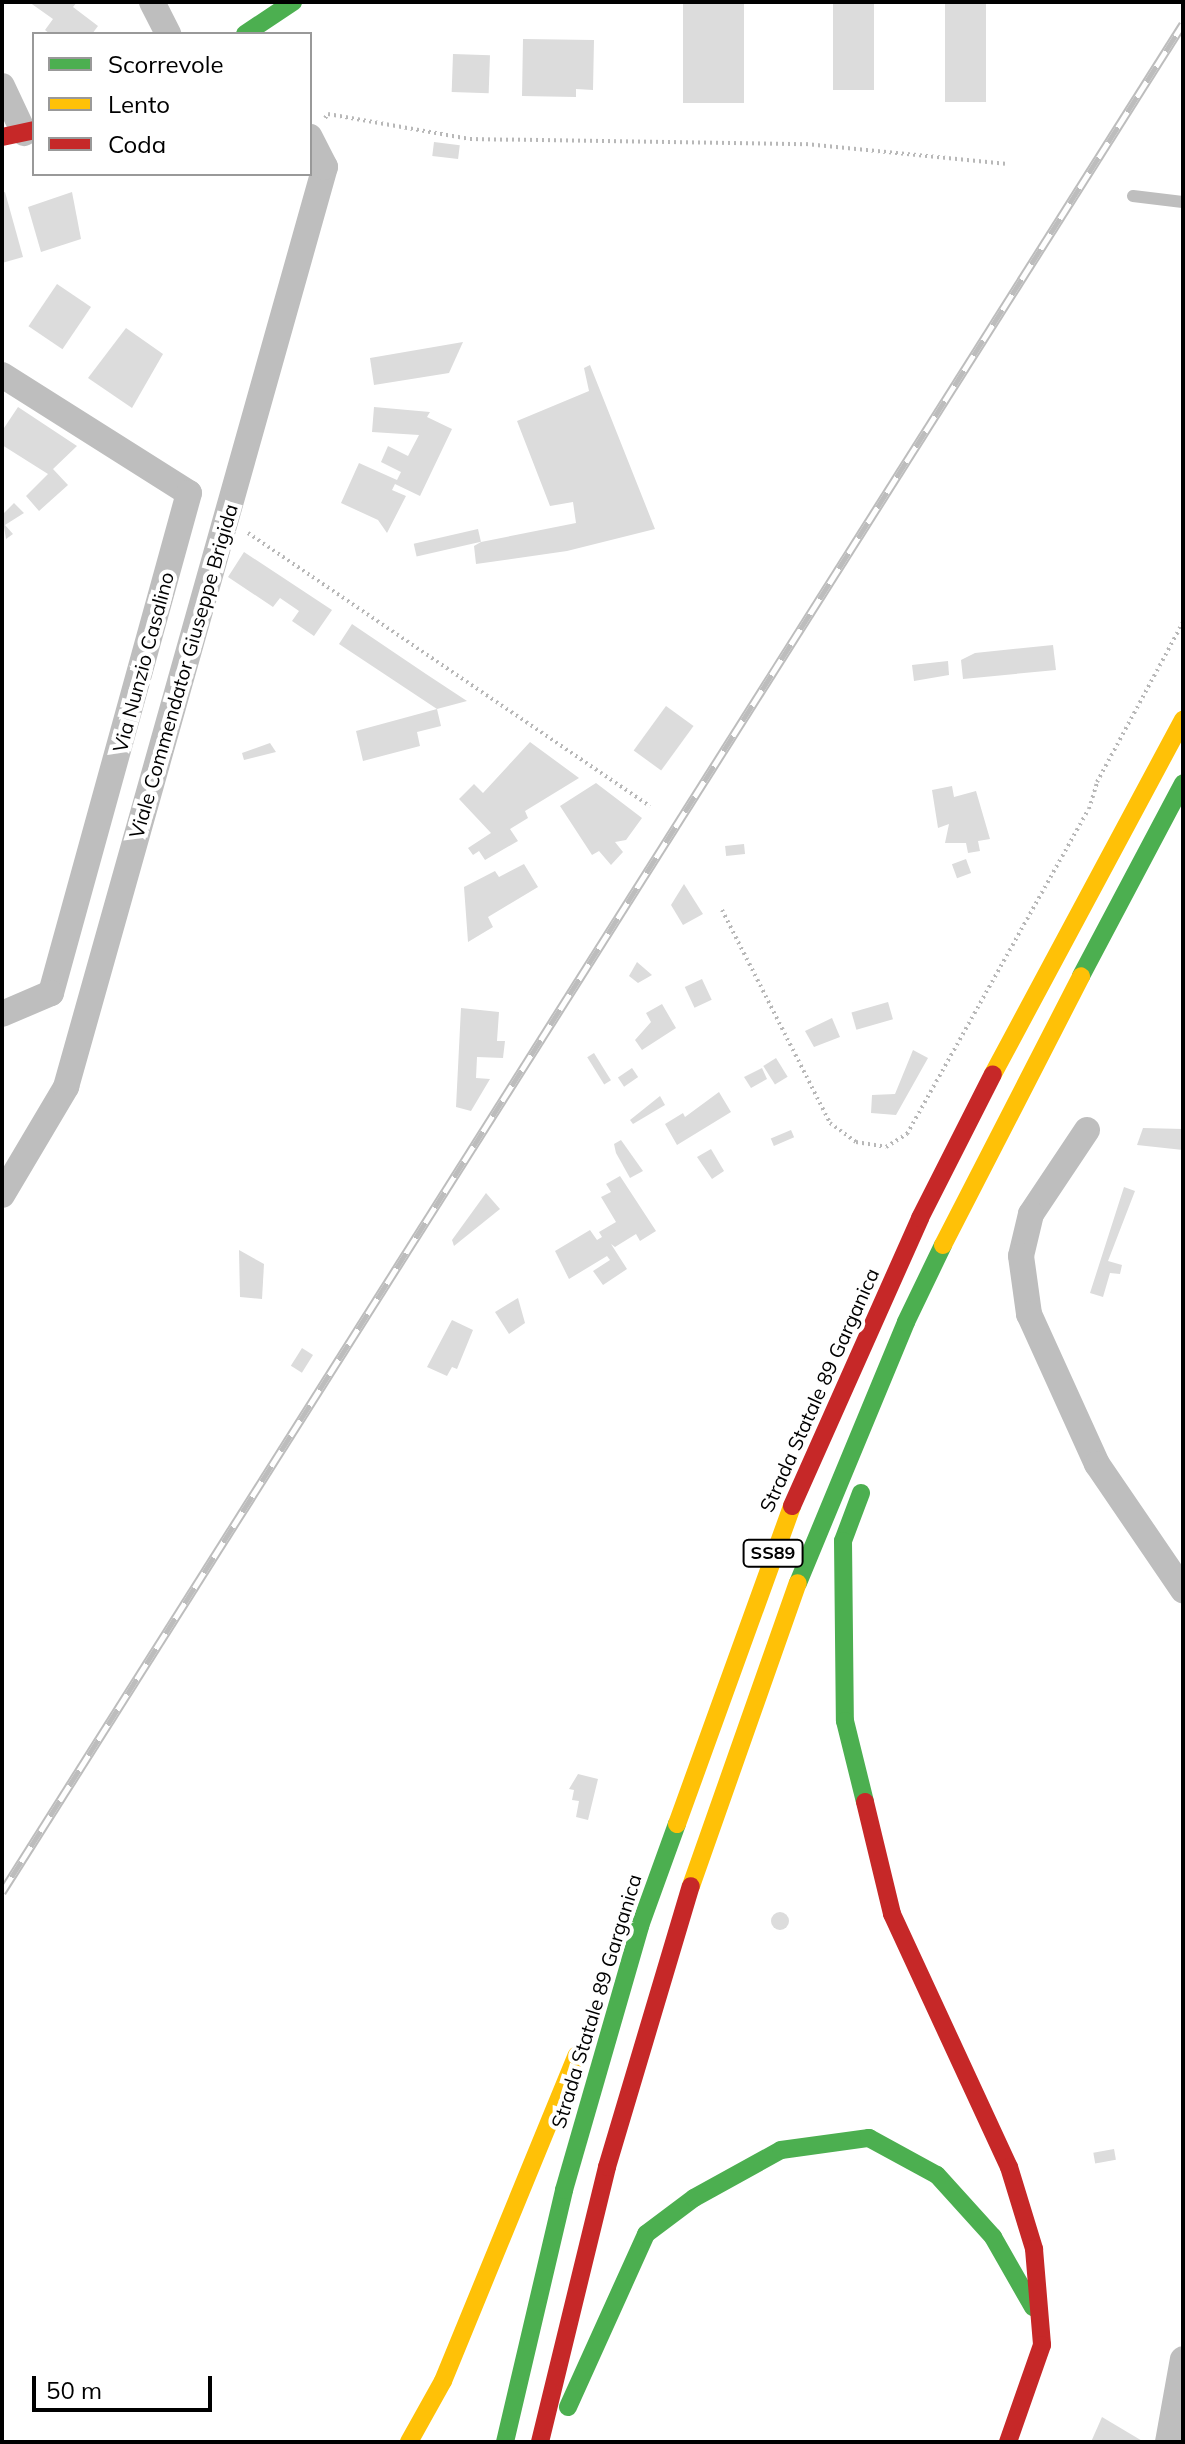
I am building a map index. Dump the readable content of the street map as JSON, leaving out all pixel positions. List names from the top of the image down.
{
  "streets": {
    "main road": ["Strada Statale 89 Garganica", "SS89"],
    "street": ["Via Nunzio Casalino", "Viale Commendator Giuseppe Brigida"]
  },
  "crossings": [
    ["Strada Statale 89 Garganica", "SS89"]
  ],
  "legend": ["Scorrevole", "Lento", "Coda"],
  "scale_bar": "50 m"
}
